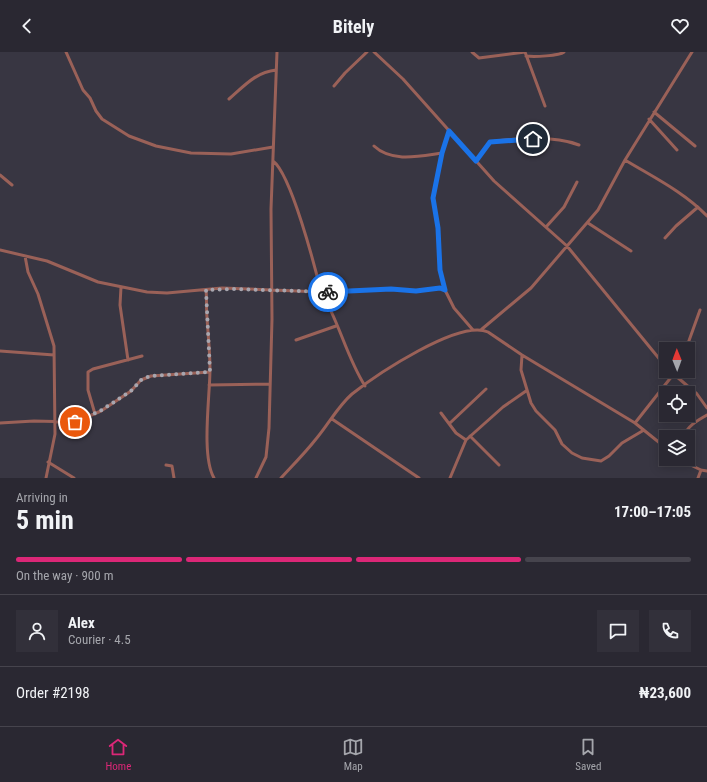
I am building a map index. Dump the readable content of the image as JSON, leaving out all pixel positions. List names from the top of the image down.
{
  "north": "top",
  "page": {
    "header": "Bitely",
    "heading": ["5 min", "Arriving in", "17:00–17:05"],
    "panel": [
      "Alex",
      "Courier · 4.5",
      "Order #2198",
      "₦23,600"
    ],
    "bar": "On the way · 900 m",
    "tabs": ["Home", "Map", "Saved"]
  }
}
